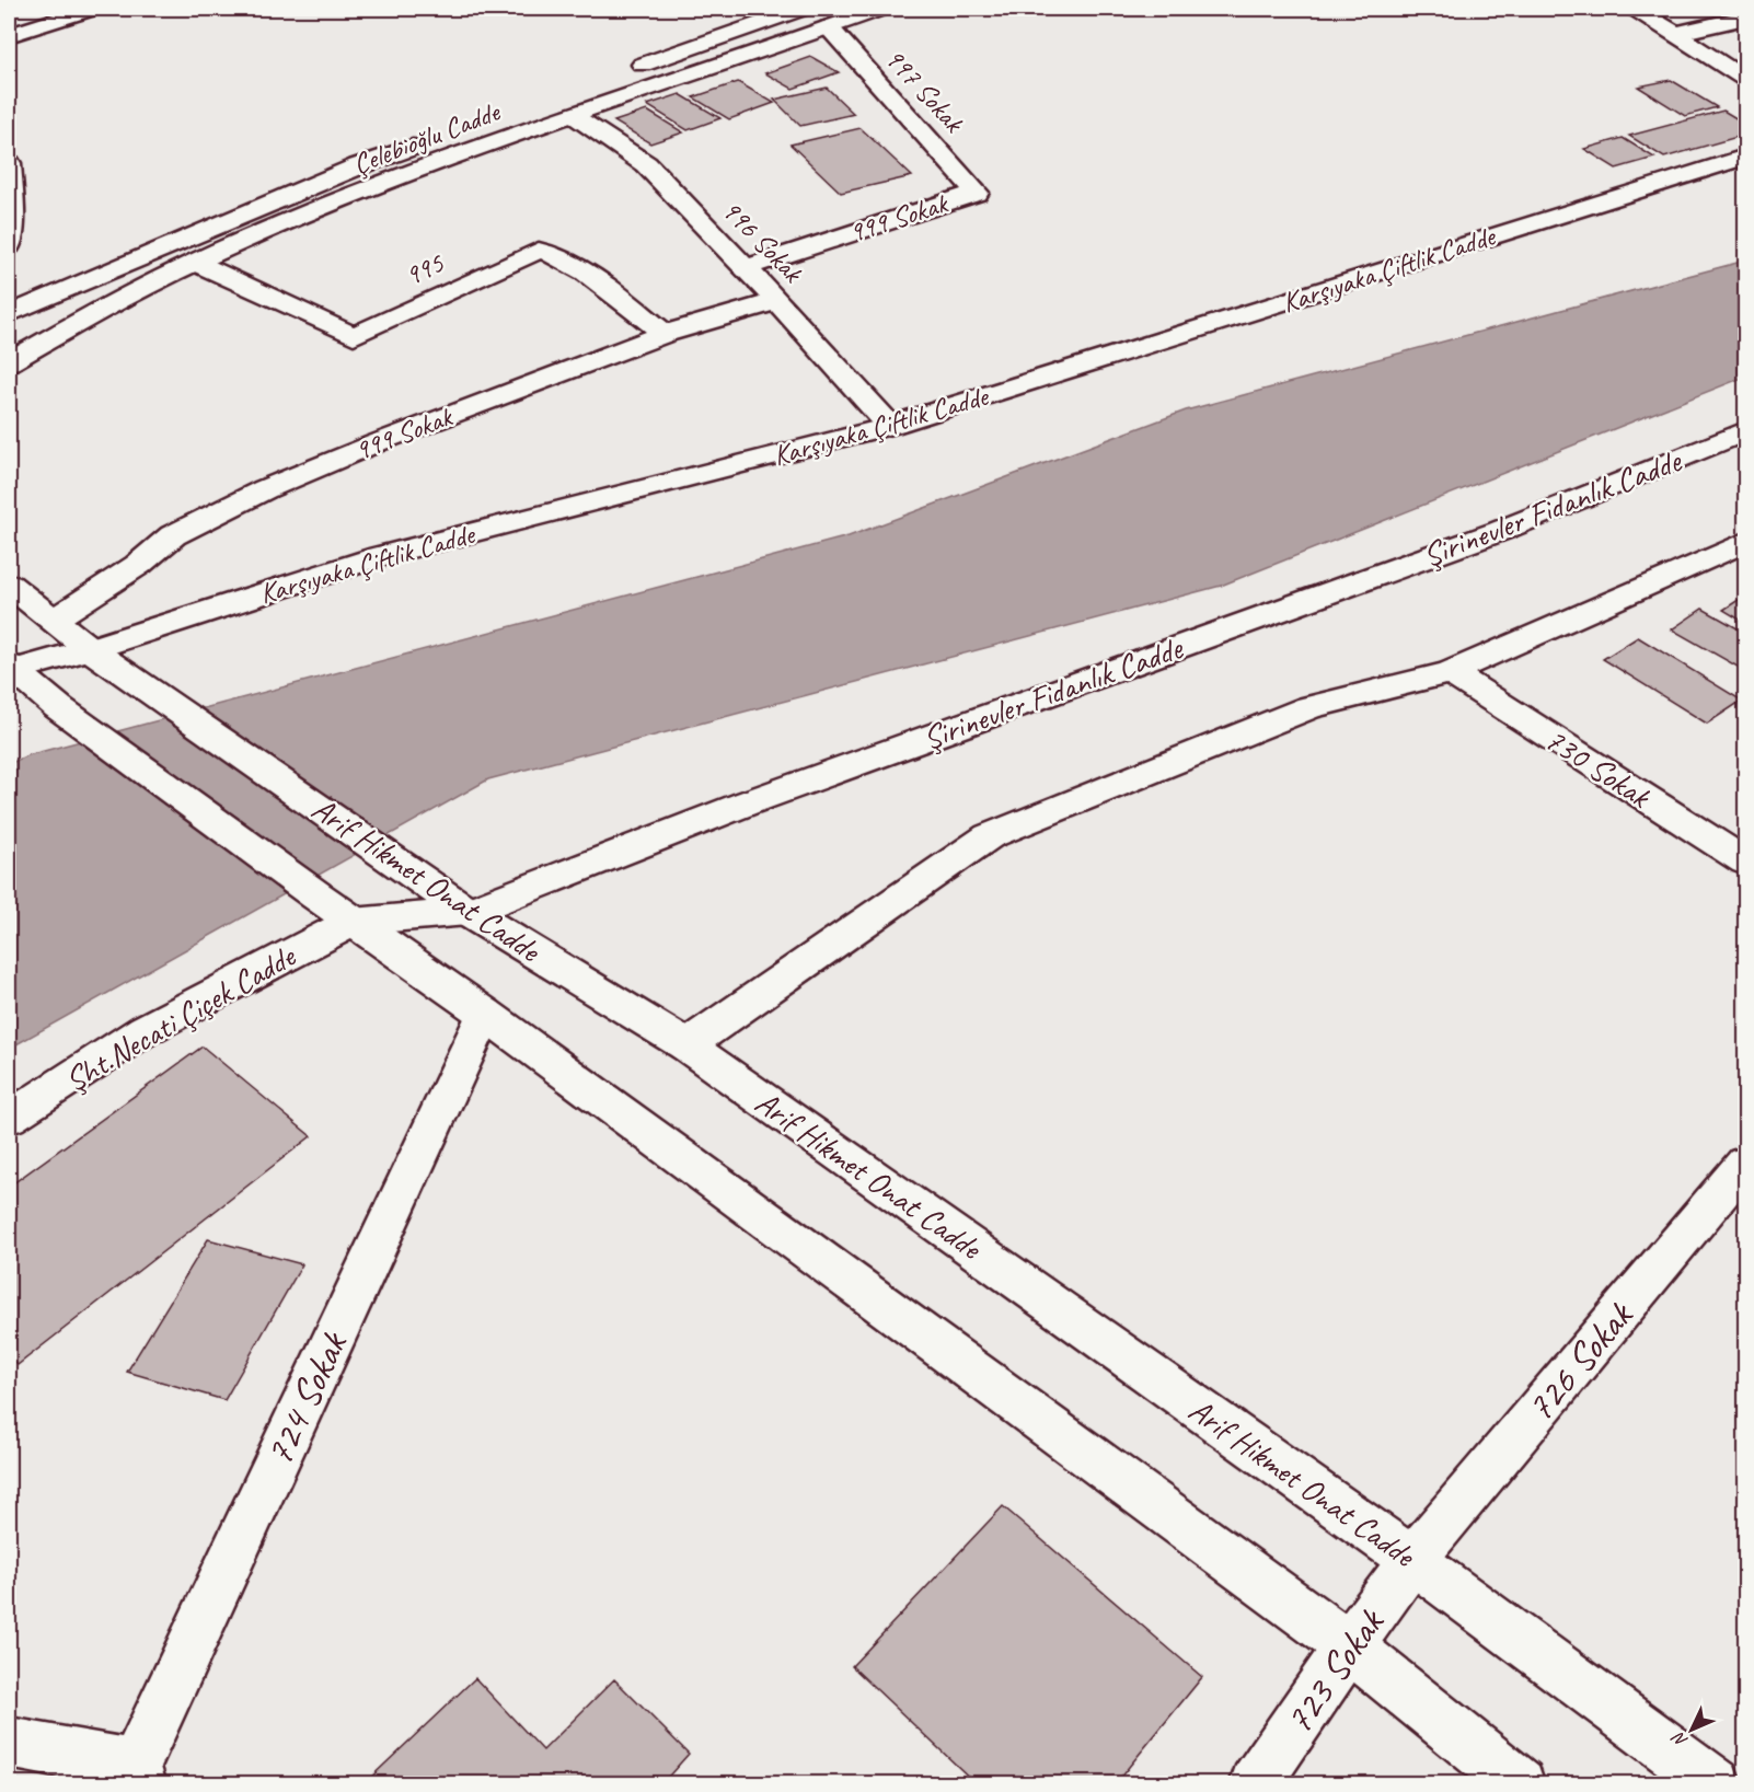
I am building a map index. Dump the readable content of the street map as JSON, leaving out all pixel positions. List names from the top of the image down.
{
  "streets": {
    "main road": [
      "997 Sokak",
      "Çelebioğlu Cadde",
      "999 Sokak",
      "996 Sokak",
      "995",
      "Karşıyaka Çiftlik Cadde",
      "Şirinevler Fidanlık Cadde",
      "730 Sokak",
      "Arif Hikmet Onat Cadde",
      "Şht.Necati Çiçek Cadde",
      "726 Sokak",
      "724 Sokak",
      "723 Sokak"
    ]
  },
  "crossings": [
    ["997 Sokak", "Çelebioğlu Cadde"],
    ["997 Sokak", "999 Sokak"],
    ["Çelebioğlu Cadde", "996 Sokak"],
    ["Çelebioğlu Cadde", "995"],
    ["999 Sokak", "996 Sokak"],
    ["999 Sokak", "995"],
    ["999 Sokak", "Arif Hikmet Onat Cadde"],
    ["996 Sokak", "Karşıyaka Çiftlik Cadde"],
    ["Karşıyaka Çiftlik Cadde", "Arif Hikmet Onat Cadde"],
    ["Şirinevler Fidanlık Cadde", "Arif Hikmet Onat Cadde"],
    ["Şirinevler Fidanlık Cadde", "Şht.Necati Çiçek Cadde"],
    ["Arif Hikmet Onat Cadde", "726 Sokak"],
    ["Arif Hikmet Onat Cadde", "723 Sokak"],
    ["726 Sokak", "723 Sokak"]
  ],
  "north": "bottom left"
}
